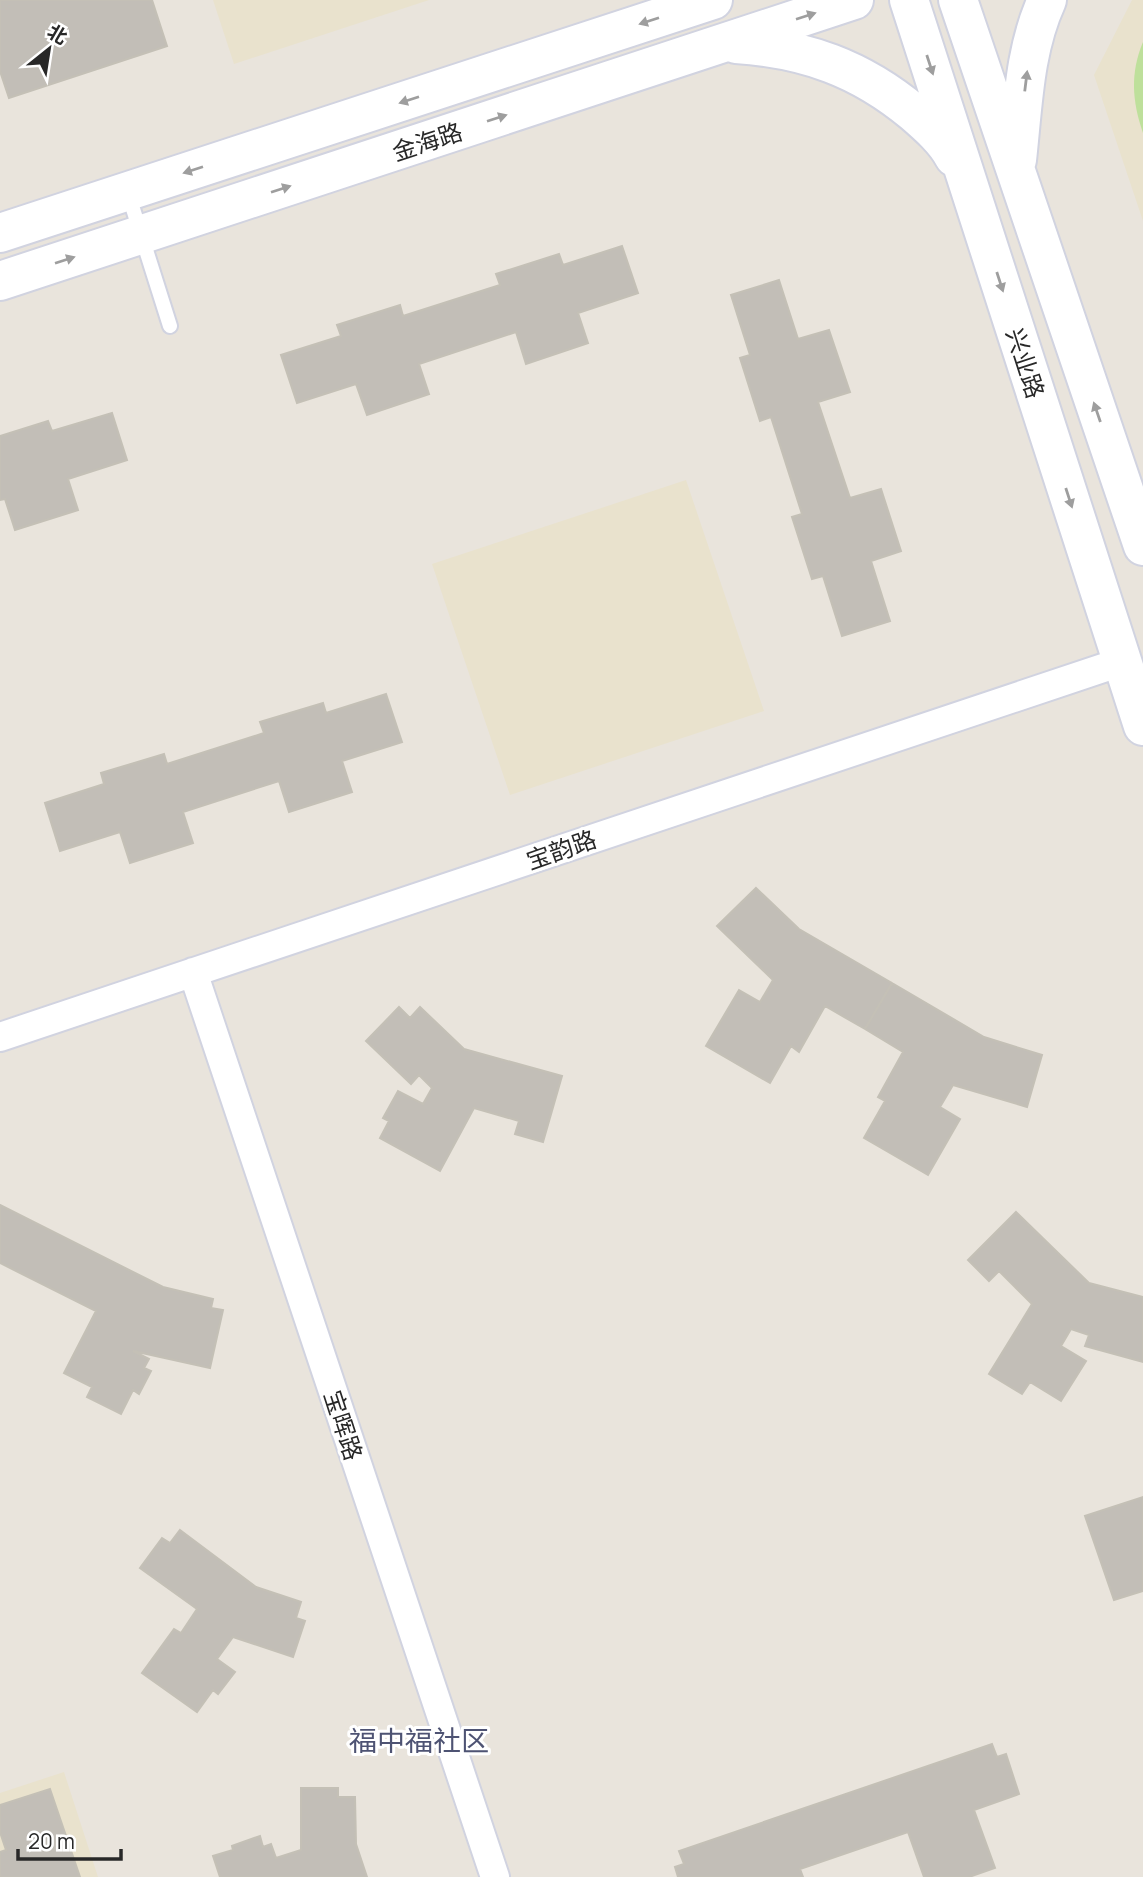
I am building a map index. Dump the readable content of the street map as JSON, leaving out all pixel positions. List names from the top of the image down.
{
  "streets": {
    "main road": ["金海路", "兴业路"],
    "street": ["宝韵路", "宝晖路"]
  },
  "crossings": [
    ["兴业路", "宝韵路"],
    ["宝韵路", "宝晖路"]
  ],
  "districts": ["福中福社区"],
  "scale_bar": "20 m",
  "north": "top right"
}
